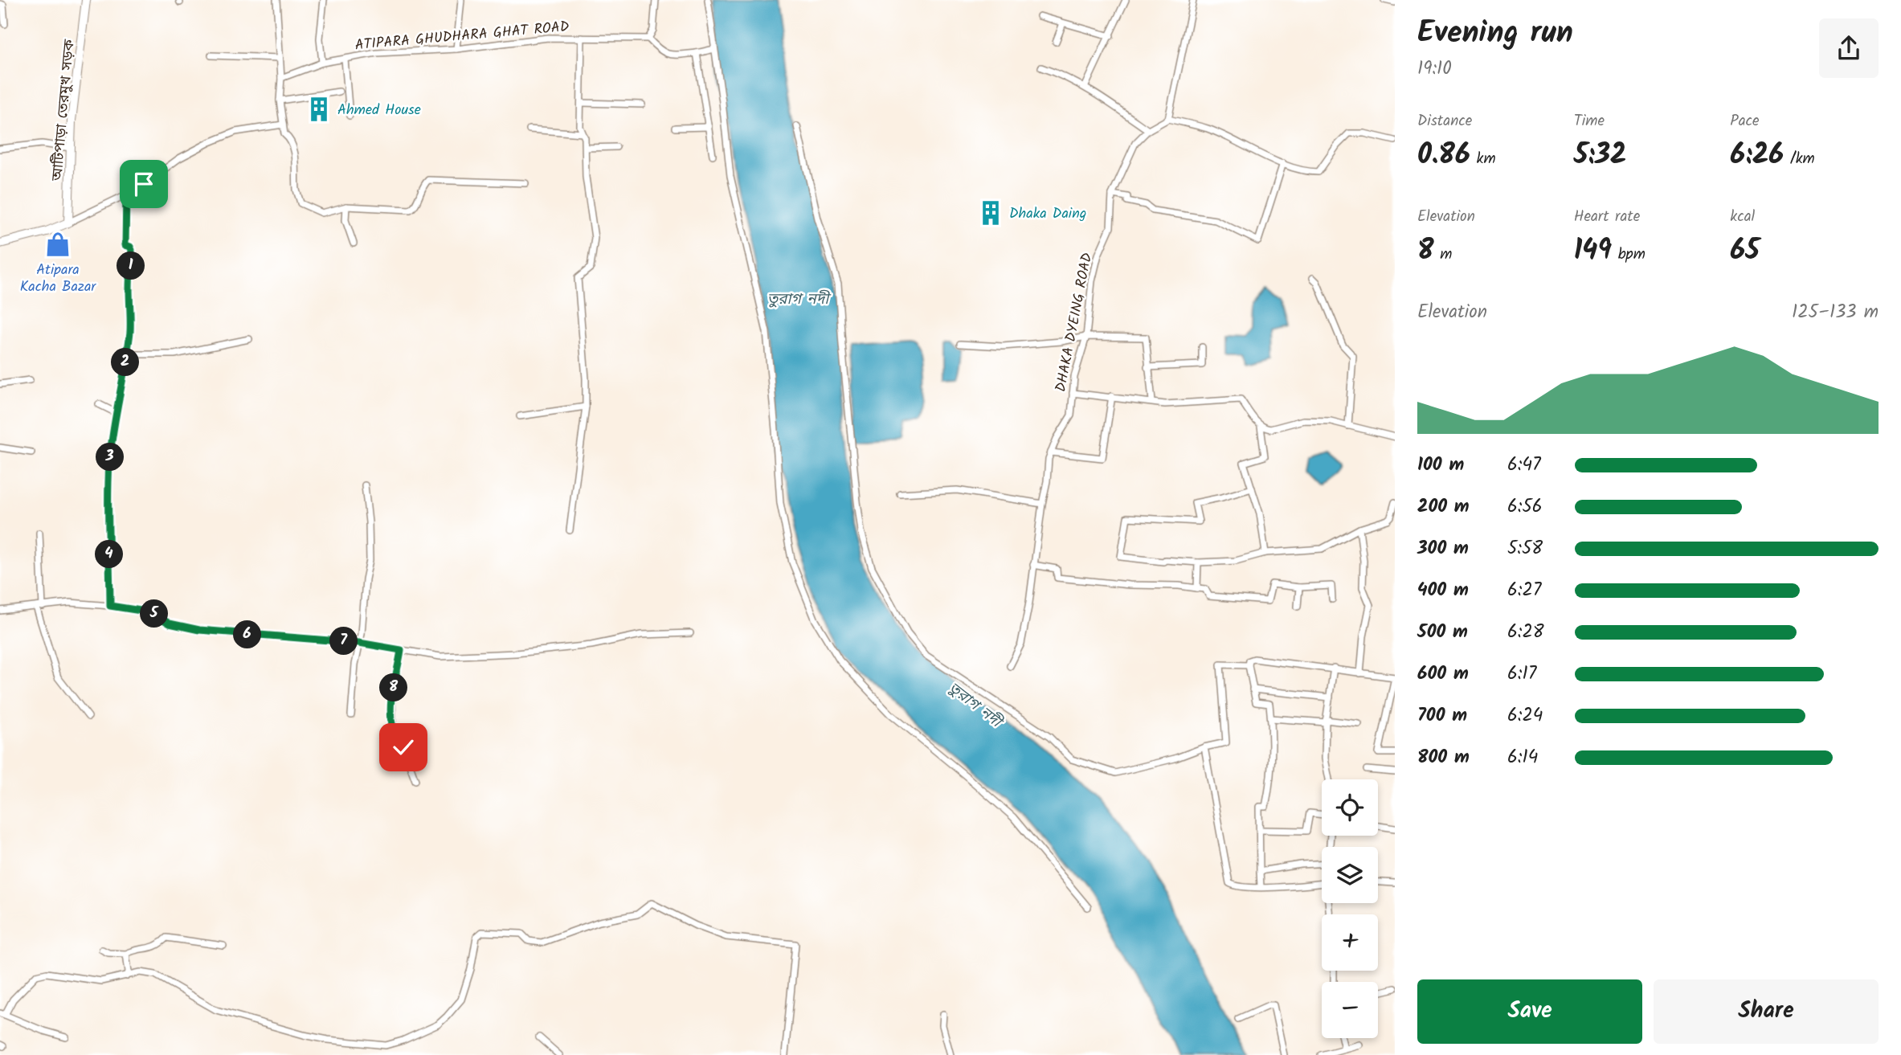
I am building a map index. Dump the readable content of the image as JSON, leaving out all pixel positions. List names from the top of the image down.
{
  "streets": {
    "main road": ["আটিপাড়া তেরমুখ সড়ক"],
    "street": ["ATIPARA GHUDHARA GHAT ROAD", "DHAKA DYEING ROAD"]
  },
  "water": ["তুরাগ নদী"],
  "places": {
    "building": ["Ahmed House", "Dhaka Daing"],
    "shop": ["Atipara Kacha Bazar"]
  },
  "page": {
    "heading": ["Evening run", "19:10"],
    "stats": [
      ["Distance", "0.86 km"],
      ["Time", "5:32"],
      ["Pace", "6:26 /km"],
      ["Elevation", "8 m"],
      ["Heart rate", "149 bpm"],
      ["kcal", "65"]
    ],
    "pins": [
      "1",
      "2",
      "3",
      "4",
      "5",
      "6",
      "7",
      "8"
    ],
    "chart": ["Elevation", "125–133 m"],
    "list": [
      {
        "name": "100 m",
        "note": "6:47"
      },
      {
        "name": "200 m",
        "note": "6:56"
      },
      {
        "name": "300 m",
        "note": "5:58"
      },
      {
        "name": "400 m",
        "note": "6:27"
      },
      {
        "name": "500 m",
        "note": "6:28"
      },
      {
        "name": "600 m",
        "note": "6:17"
      },
      {
        "name": "700 m",
        "note": "6:24"
      },
      {
        "name": "800 m",
        "note": "6:14"
      }
    ],
    "map_buttons": ["+", "−"],
    "buttons": ["Save", "Share"]
  }
}
